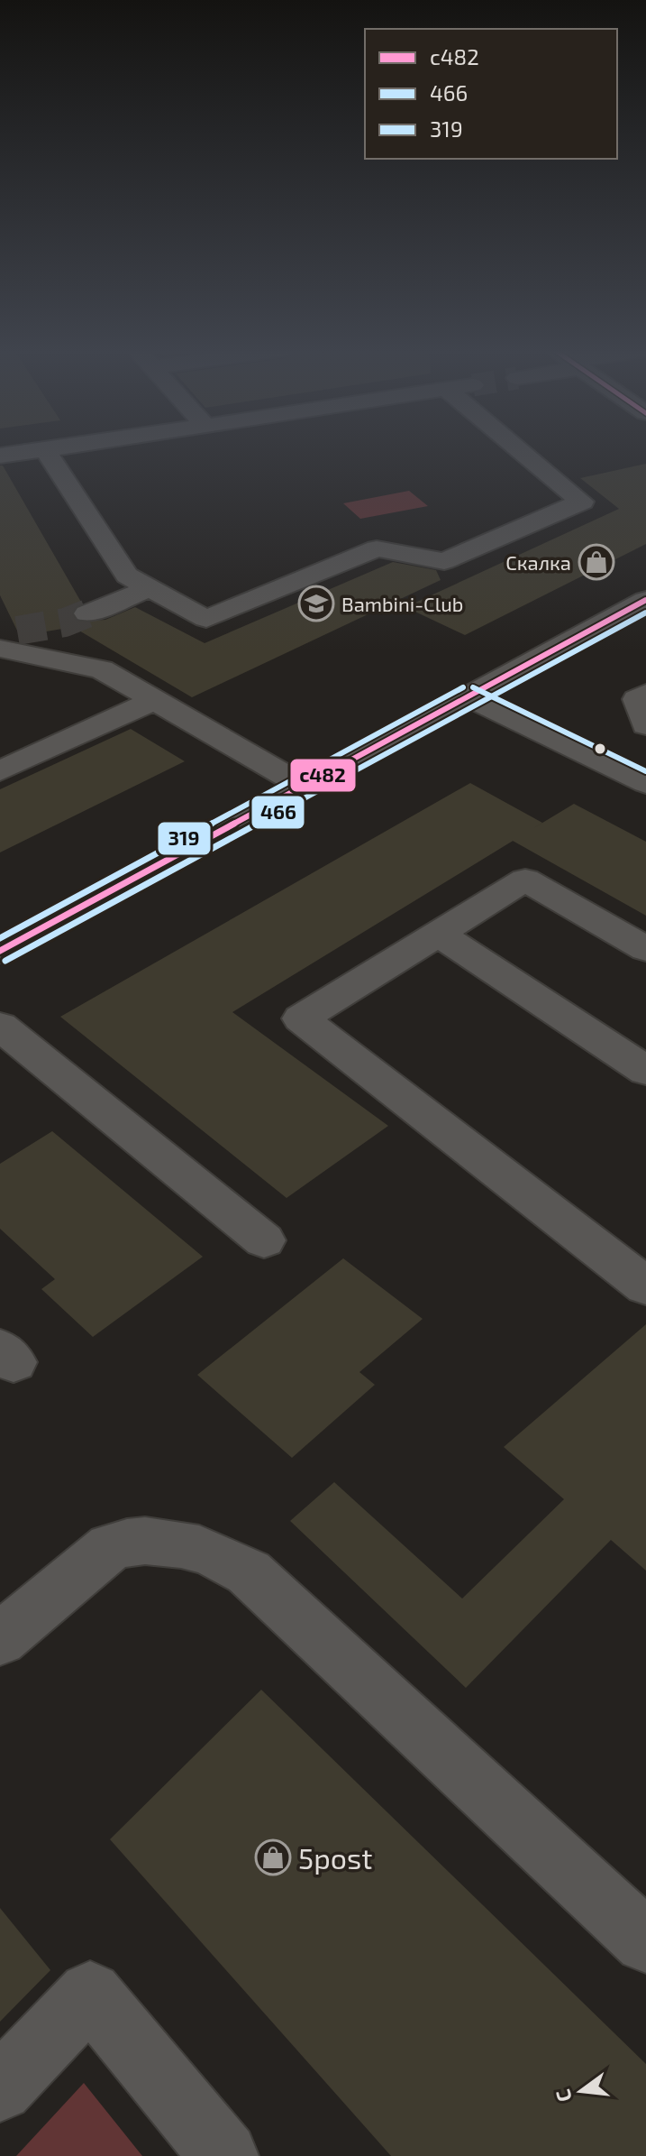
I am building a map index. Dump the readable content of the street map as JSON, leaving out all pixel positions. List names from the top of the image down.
{
  "places": {
    "shop": ["Скалка", "5post"],
    "school or university": ["Bambini-Club"]
  },
  "lines": ["transit line с482", "transit line 466", "transit line 319"],
  "legend": ["с482", "466", "319"],
  "north": "left"
}
